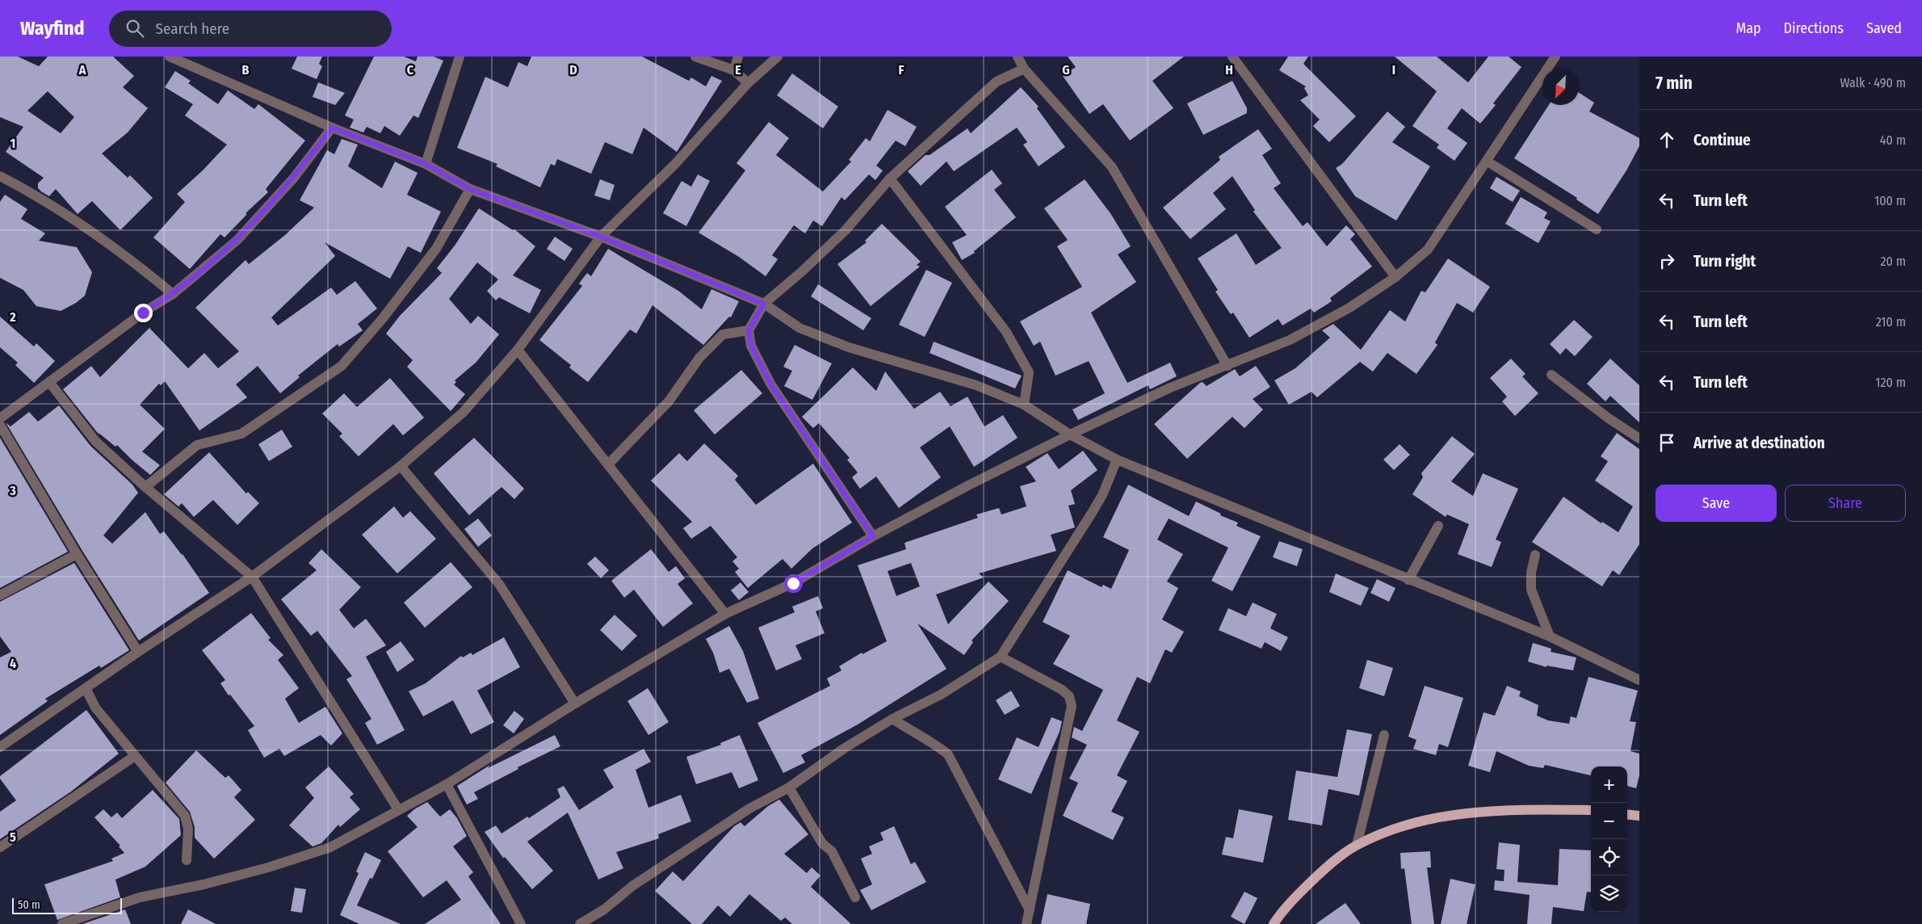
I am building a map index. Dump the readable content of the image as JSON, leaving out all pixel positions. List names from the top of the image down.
{
  "scale_bar": "50 m",
  "north": "bottom left",
  "page": {
    "header": "Wayfind",
    "search": "Search here",
    "nav": ["Map", "Directions", "Saved"],
    "heading": ["7 min", "Walk · 490 m"],
    "list": [
      ["Continue", "40 m"],
      ["Turn left", "100 m"],
      ["Turn right", "20 m"],
      ["Turn left", "210 m"],
      ["Turn left", "120 m"],
      "Arrive at destination"
    ],
    "buttons": ["Save", "Share"],
    "map_buttons": ["+", "−"],
    "scale": "50 m"
  },
  "grid": {
    "columns": [
      "A",
      "B",
      "C",
      "D",
      "E",
      "F",
      "G",
      "H",
      "I"
    ],
    "rows": [
      "1",
      "2",
      "3",
      "4",
      "5"
    ]
  }
}
